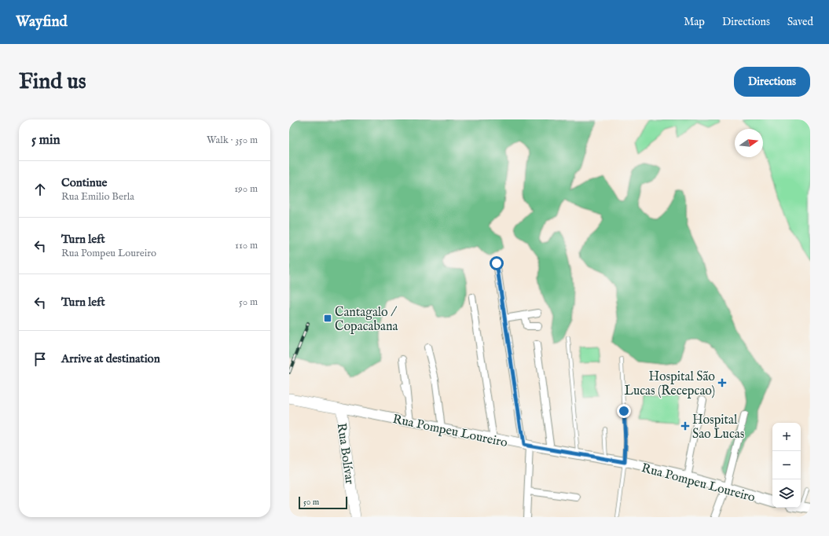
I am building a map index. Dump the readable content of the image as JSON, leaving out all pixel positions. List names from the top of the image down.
{
  "streets": {
    "main road": ["Rua Pompeu Loureiro", "Rua Bolívar"]
  },
  "crossings": [
    ["Rua Pompeu Loureiro", "Rua Bolívar"]
  ],
  "places": {
    "transit": ["Cantagalo / Copacabana"],
    "health": ["Hospital São Lucas (Recepcao)", "Hospital Sao Lucas"]
  },
  "scale_bar": "50 m",
  "north": "right",
  "page": {
    "header": "Wayfind",
    "nav": ["Map", "Directions", "Saved"],
    "buttons": "Directions",
    "title": "Find us",
    "heading": ["5 min", "Walk · 350 m"],
    "list": [
      ["Continue", "Rua Emilio Berla", "190 m"],
      ["Turn left", "Rua Pompeu Loureiro", "110 m"],
      ["Turn left", "50 m"],
      "Arrive at destination"
    ],
    "map_buttons": ["+", "−"],
    "scale": "50 m"
  }
}
